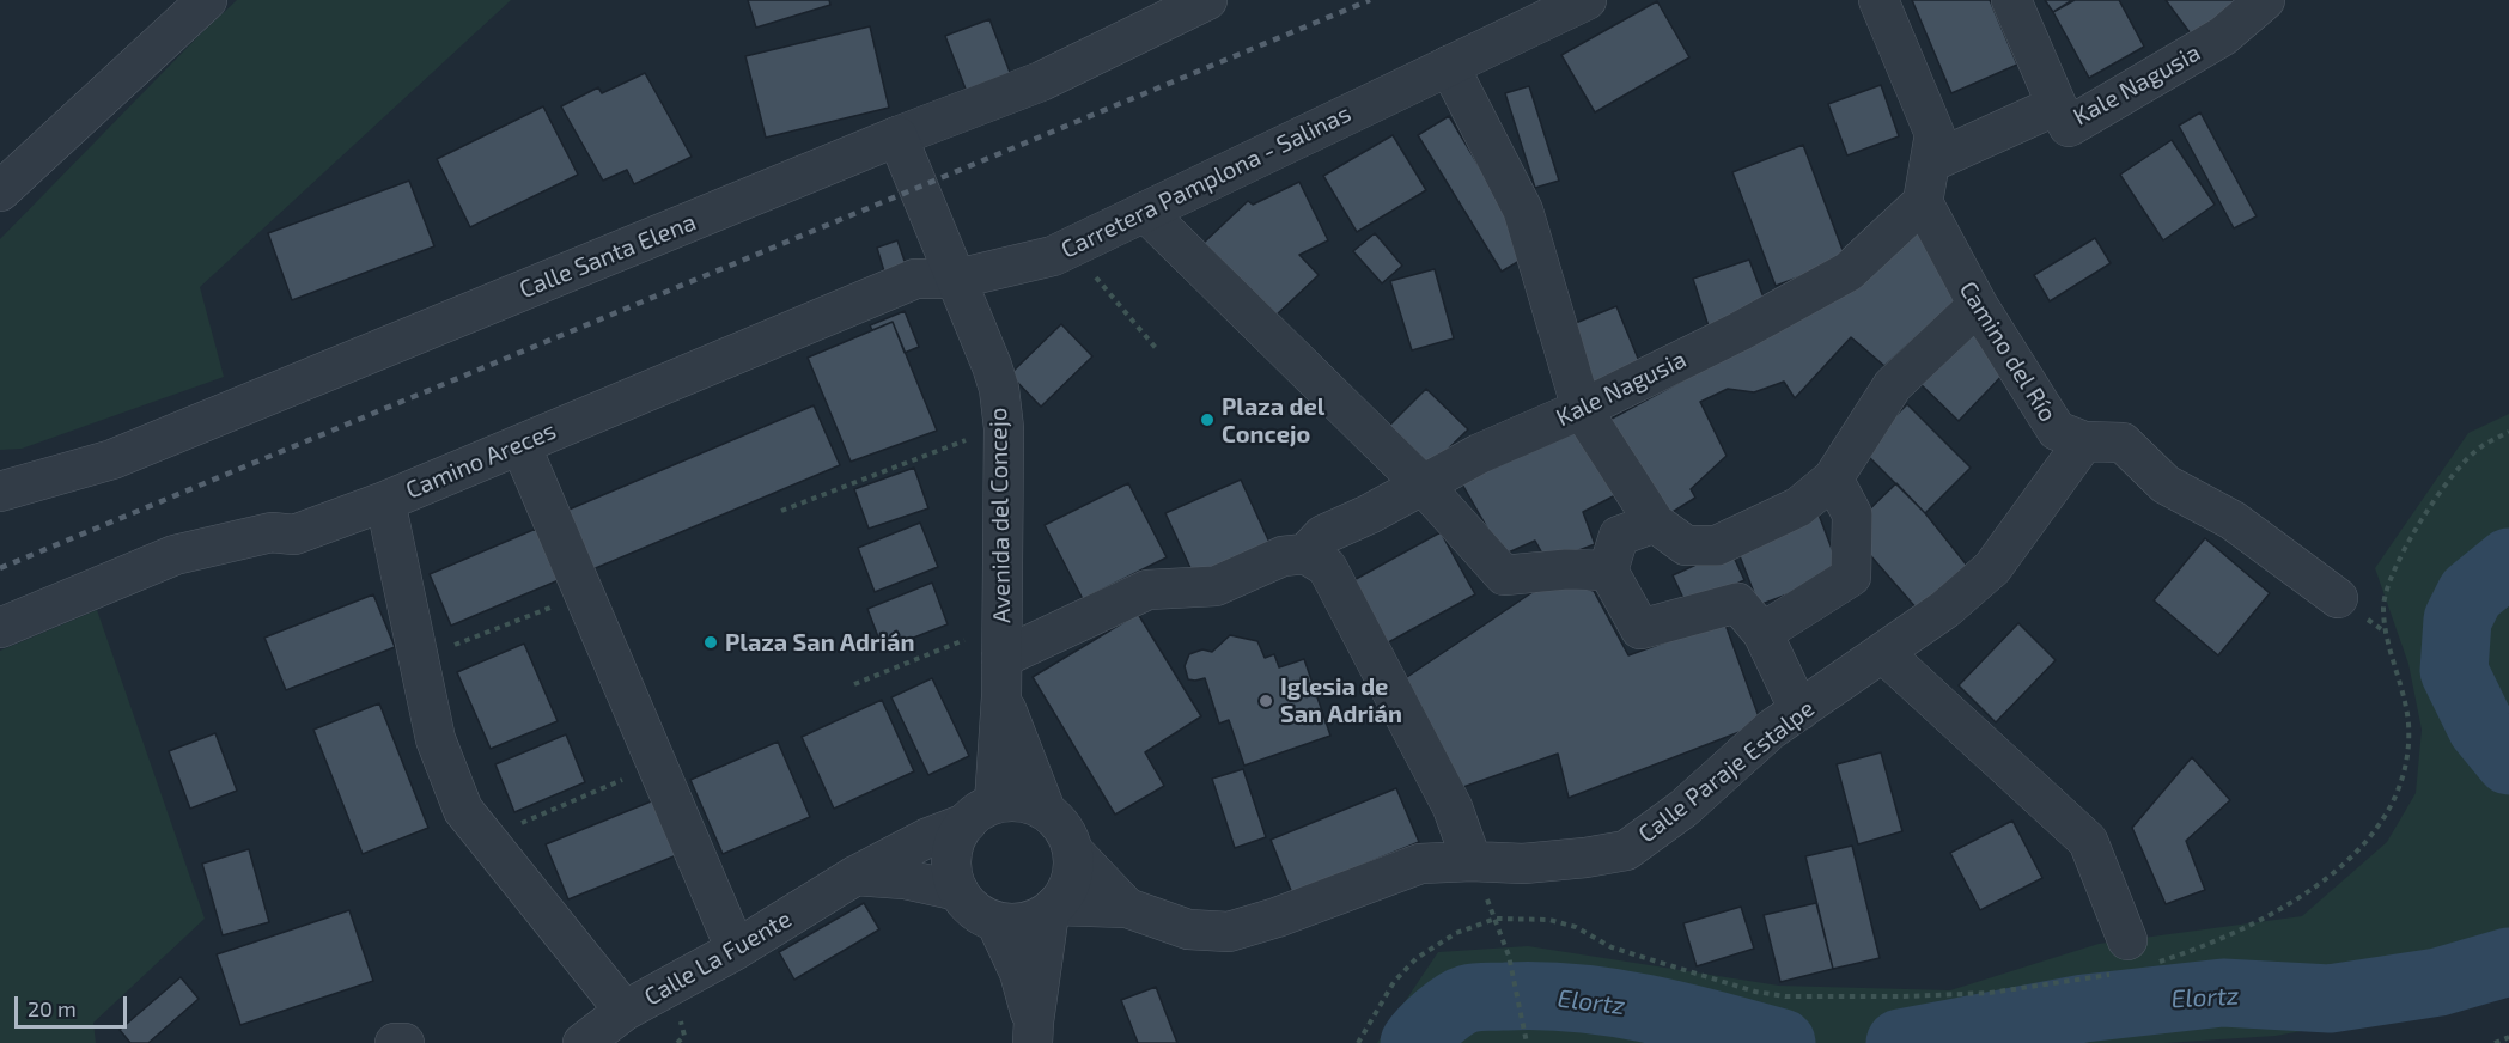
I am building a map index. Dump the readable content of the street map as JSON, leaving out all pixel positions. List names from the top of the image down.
{
  "streets": {
    "street": [
      "Kale Nagusia",
      "Carretera Pamplona - Salinas",
      "Calle Santa Elena",
      "Camino del Río",
      "Camino Areces",
      "Avenida del Concejo",
      "Calle Paraje Estalpe",
      "Calle La Fuente"
    ]
  },
  "crossings": [
    ["Kale Nagusia", "Camino del Río"],
    ["Carretera Pamplona - Salinas", "Camino Areces"],
    ["Carretera Pamplona - Salinas", "Avenida del Concejo"],
    ["Calle Santa Elena", "Avenida del Concejo"],
    ["Camino del Río", "Calle Paraje Estalpe"],
    ["Camino Areces", "Avenida del Concejo"],
    ["Avenida del Concejo", "Calle La Fuente"]
  ],
  "water": ["Elortz"],
  "places": ["Plaza del Concejo", "Plaza San Adrián", "Iglesia de San Adrián"],
  "scale_bar": "20 m"
}
